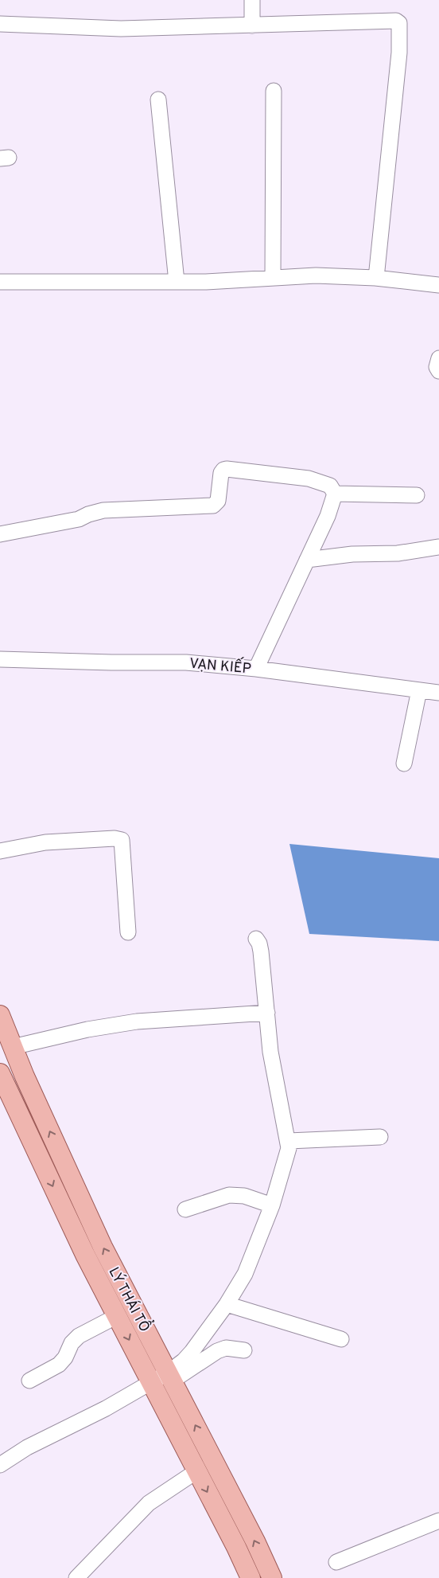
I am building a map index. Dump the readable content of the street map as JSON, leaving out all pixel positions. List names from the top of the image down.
{
  "streets": {
    "main road": ["LÝ THÁI TỔ"],
    "street": ["VẠN KIẾP"]
  }
}
